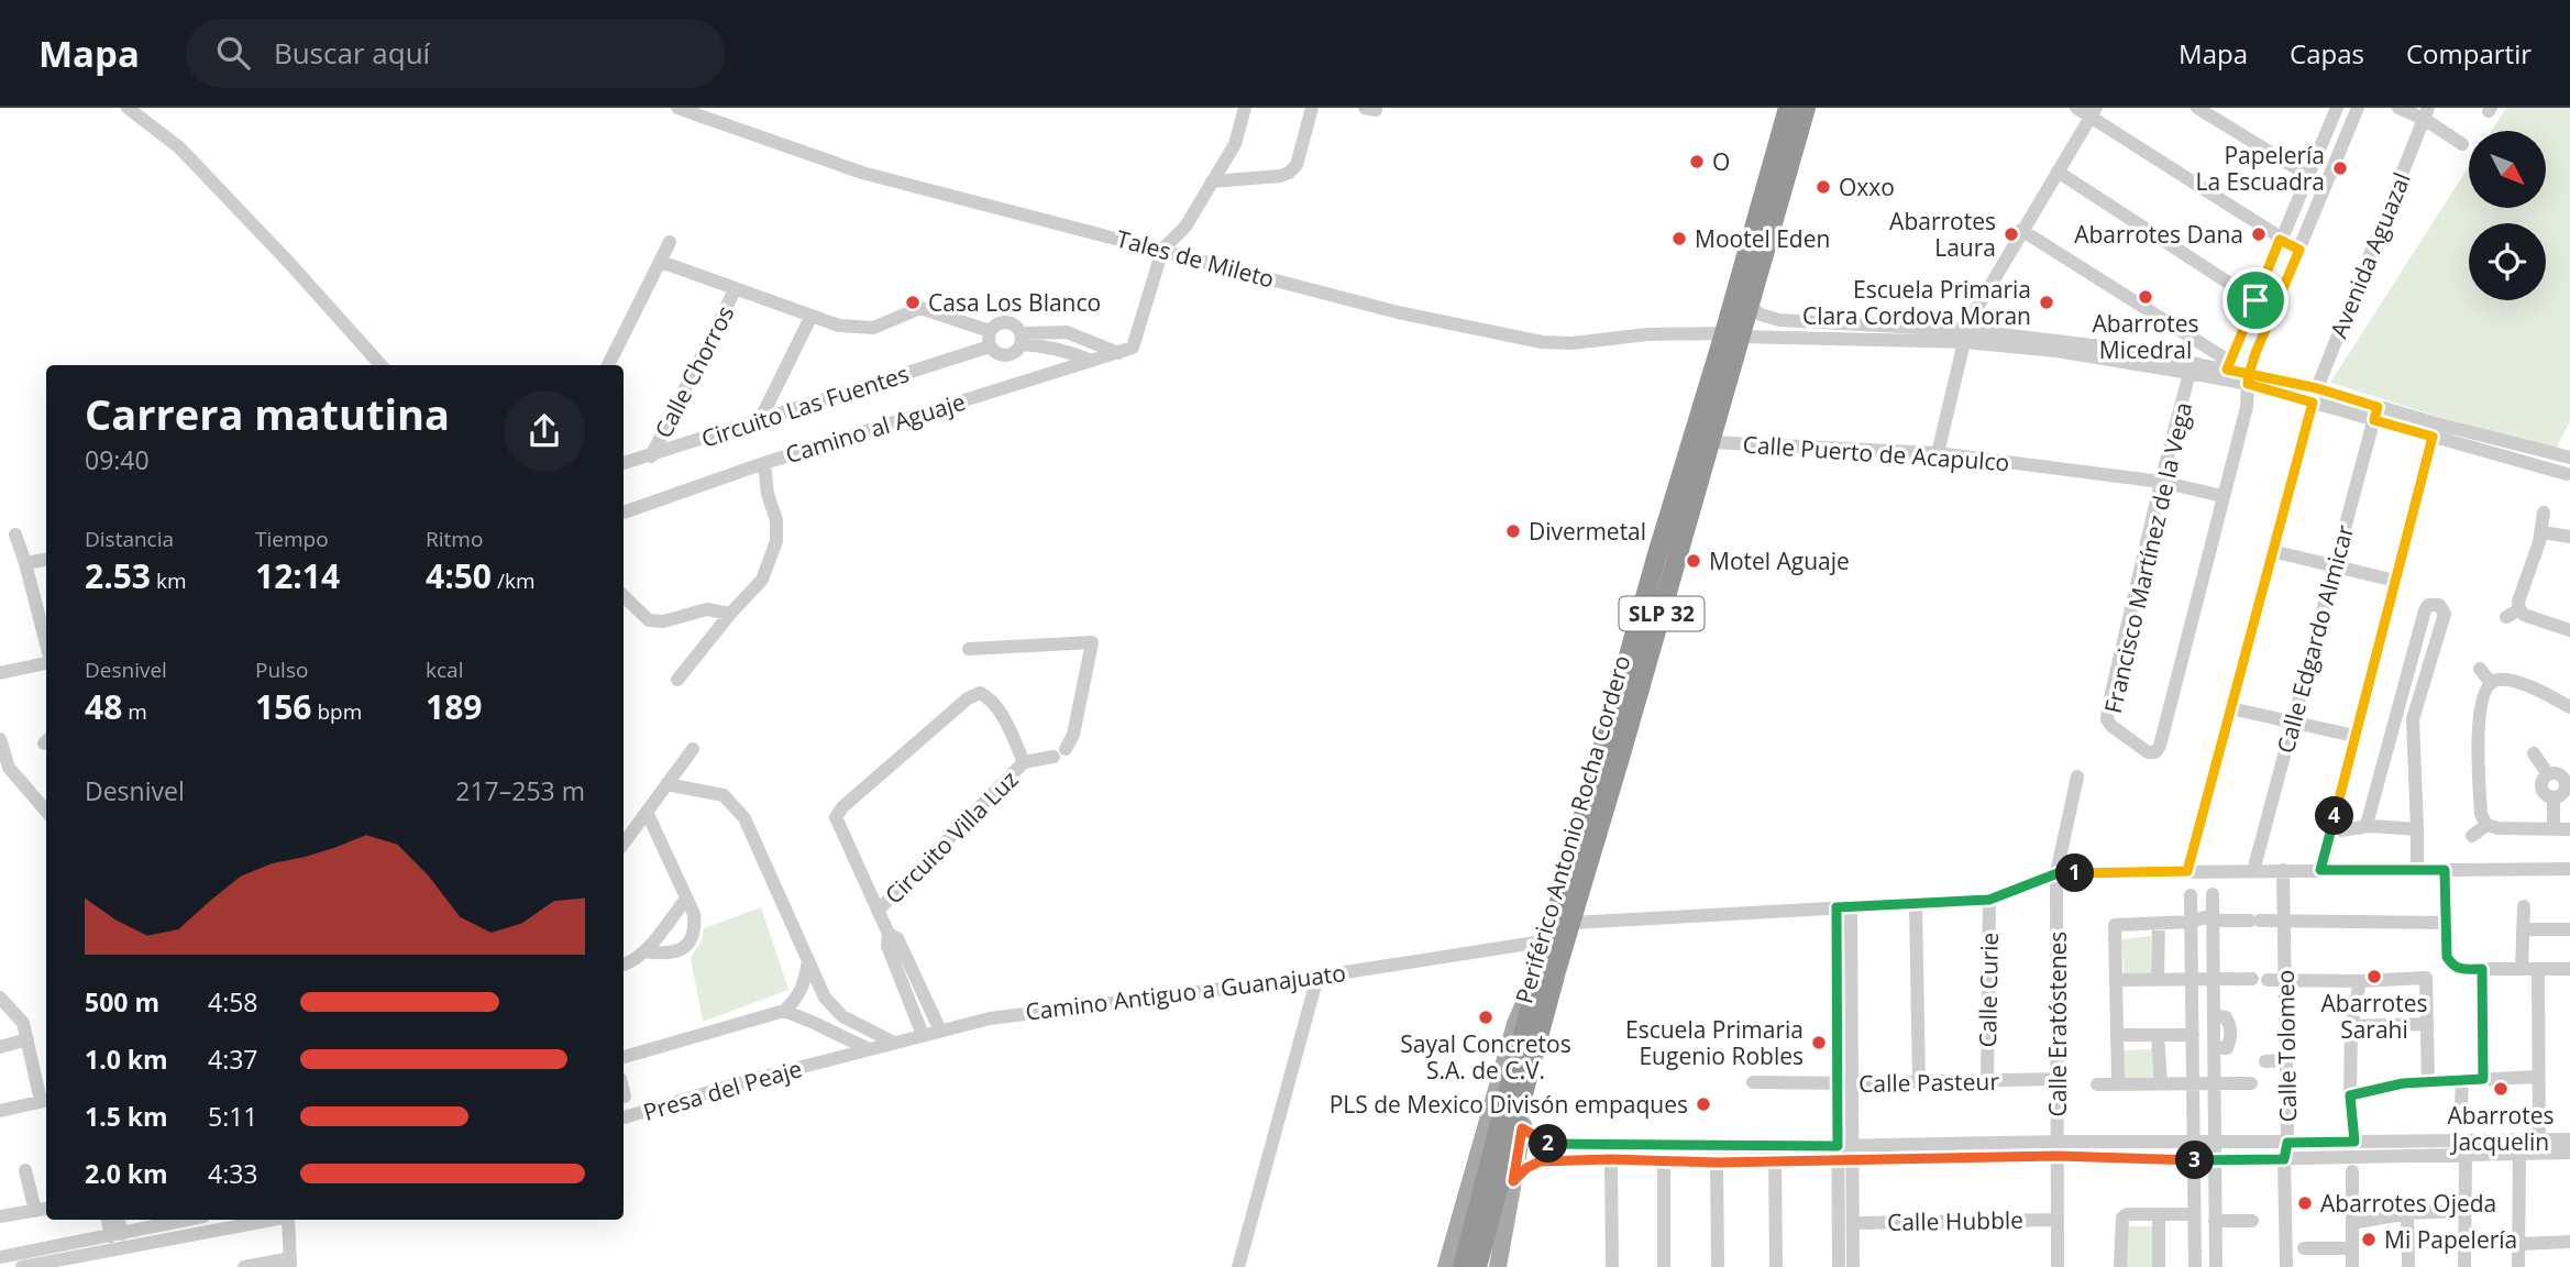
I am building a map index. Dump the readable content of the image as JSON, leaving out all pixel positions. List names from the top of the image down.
{
  "streets": {
    "highway": ["SLP 32", "Periférico Antonio Rocha Cordero"],
    "street": [
      "Avenida Aguazal",
      "Tales de Mileto",
      "Calle Chorros",
      "Circuito Las Fuentes",
      "Camino al Aguaje",
      "Calle Puerto de Acapulco",
      "Francisco Martínez de la Vega",
      "Calle Edgardo Almicar",
      "Circuito Villa Luz",
      "Calle Curie",
      "Camino Antiguo a Guanajuato",
      "Calle Eratóstenes",
      "Calle Tolomeo",
      "Calle Pasteur",
      "Presa del Peaje",
      "Calle Hubble"
    ]
  },
  "crossings": [
    ["Tales de Mileto", "Periférico Antonio Rocha Cordero"],
    ["Calle Chorros", "Circuito Las Fuentes"],
    ["Calle Puerto de Acapulco", "Francisco Martínez de la Vega"],
    ["Calle Puerto de Acapulco", "Periférico Antonio Rocha Cordero"],
    ["SLP 32", "Periférico Antonio Rocha Cordero"],
    ["Periférico Antonio Rocha Cordero", "Camino Antiguo a Guanajuato"],
    ["Circuito Villa Luz", "Camino Antiguo a Guanajuato"],
    ["Calle Curie", "Calle Pasteur"],
    ["Camino Antiguo a Guanajuato", "Presa del Peaje"],
    ["Calle Eratóstenes", "Calle Pasteur"],
    ["Calle Eratóstenes", "Calle Hubble"]
  ],
  "places": [
    "O",
    "Papelería La Escuadra",
    "Oxxo",
    "Abarrotes Laura",
    "Abarrotes Dana",
    "Mootel Eden",
    "Abarrotes Micedral",
    "Casa Los Blanco",
    "Escuela Primaria Clara Cordova Moran",
    "Divermetal",
    "Motel Aguaje",
    "Abarrotes Sarahi",
    "Sayal Concretos S.A. de C.V.",
    "Escuela Primaria Eugenio Robles",
    "Abarrotes Jacquelin",
    "PLS de Mexico Divisón empaques",
    "Abarrotes Ojeda",
    "Mi Papelería"
  ],
  "north": "bottom right",
  "page": {
    "header": "Mapa",
    "search": "Buscar aquí",
    "nav": ["Mapa", "Capas", "Compartir"],
    "heading": ["Carrera matutina", "09:40"],
    "stats": [
      ["Distancia", "2.53 km"],
      ["Tiempo", "12:14"],
      ["Ritmo", "4:50 /km"],
      ["Desnivel", "48 m"],
      ["Pulso", "156 bpm"],
      ["kcal", "189"]
    ],
    "chart": ["Desnivel", "217–253 m"],
    "pins": [
      "4",
      "1",
      "2",
      "3"
    ],
    "list": [
      {
        "name": "500 m",
        "note": "4:58"
      },
      {
        "name": "1.0 km",
        "note": "4:37"
      },
      {
        "name": "1.5 km",
        "note": "5:11"
      },
      {
        "name": "2.0 km",
        "note": "4:33"
      }
    ]
  }
}
